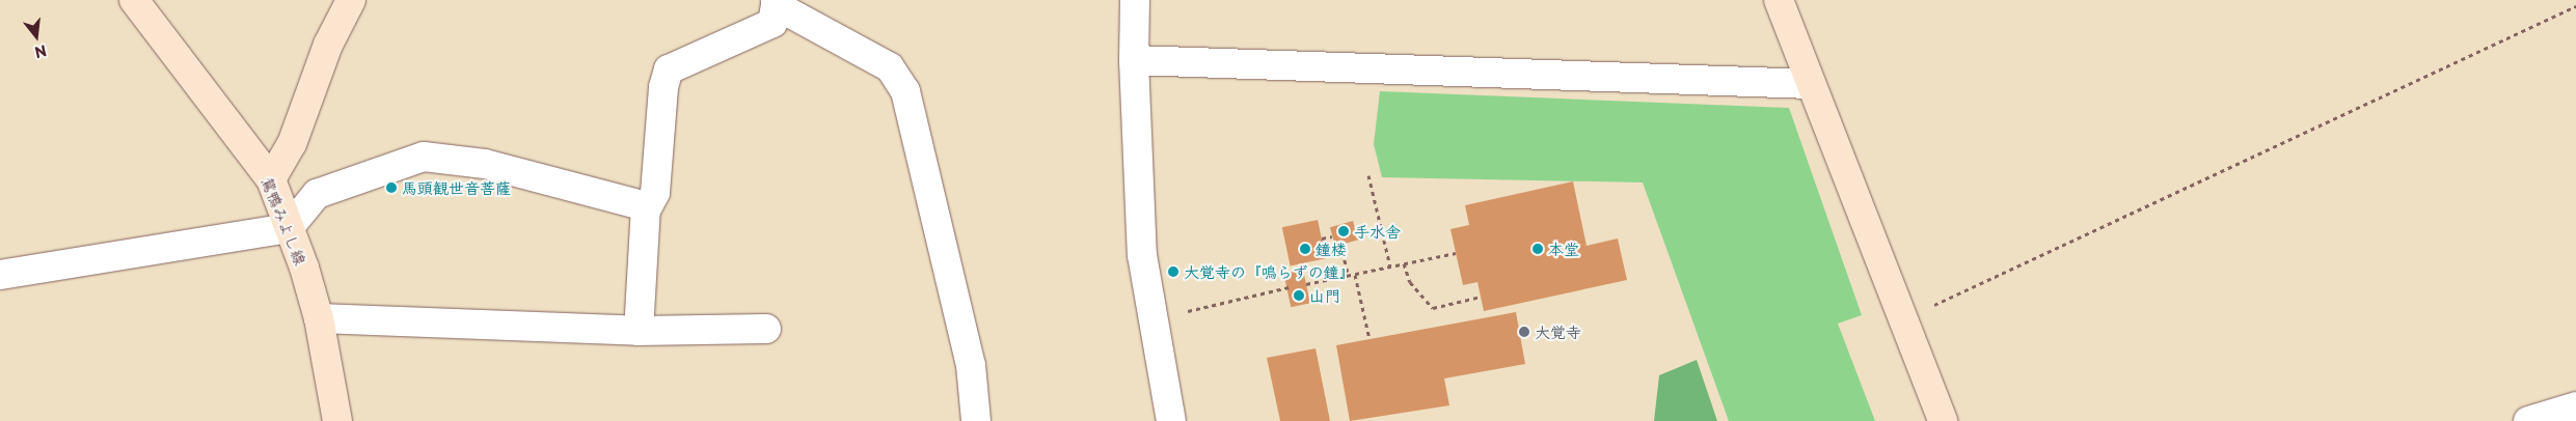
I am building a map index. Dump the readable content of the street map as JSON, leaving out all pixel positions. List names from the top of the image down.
{
  "streets": {
    "street": ["鴛鴨みよし線"]
  },
  "places": [
    "馬頭観世音菩薩",
    "手水舎",
    "鐘楼",
    "本堂",
    "大覚寺の『鳴らずの鐘』",
    "山門",
    "大覚寺"
  ],
  "north": "bottom"
}
